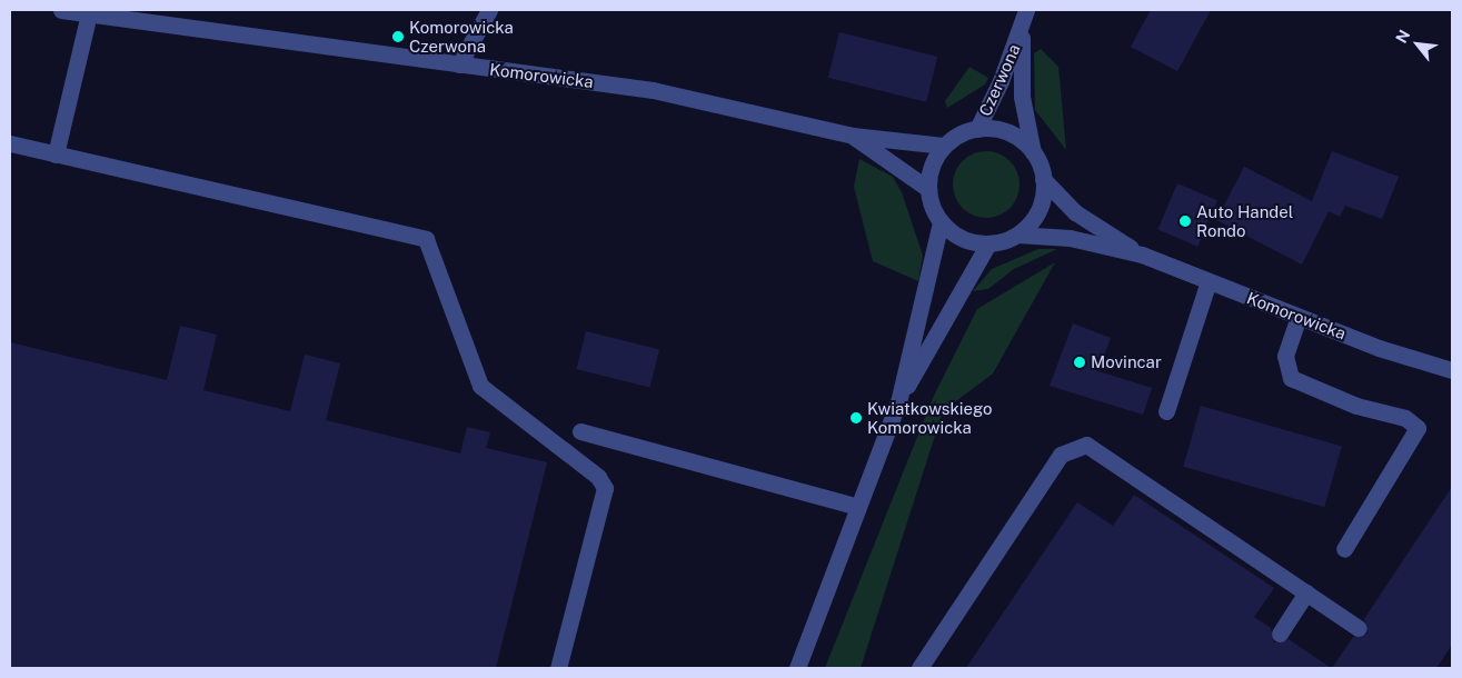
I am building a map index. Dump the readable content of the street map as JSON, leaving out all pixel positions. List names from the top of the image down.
{
  "streets": {
    "street": ["Komorowicka", "Czerwona"]
  },
  "crossings": [
    ["Komorowicka", "Czerwona"]
  ],
  "places": [
    "Komorowicka Czerwona",
    "Auto Handel Rondo",
    "Movincar",
    "Kwiatkowskiego Komorowicka"
  ],
  "north": "top left"
}
